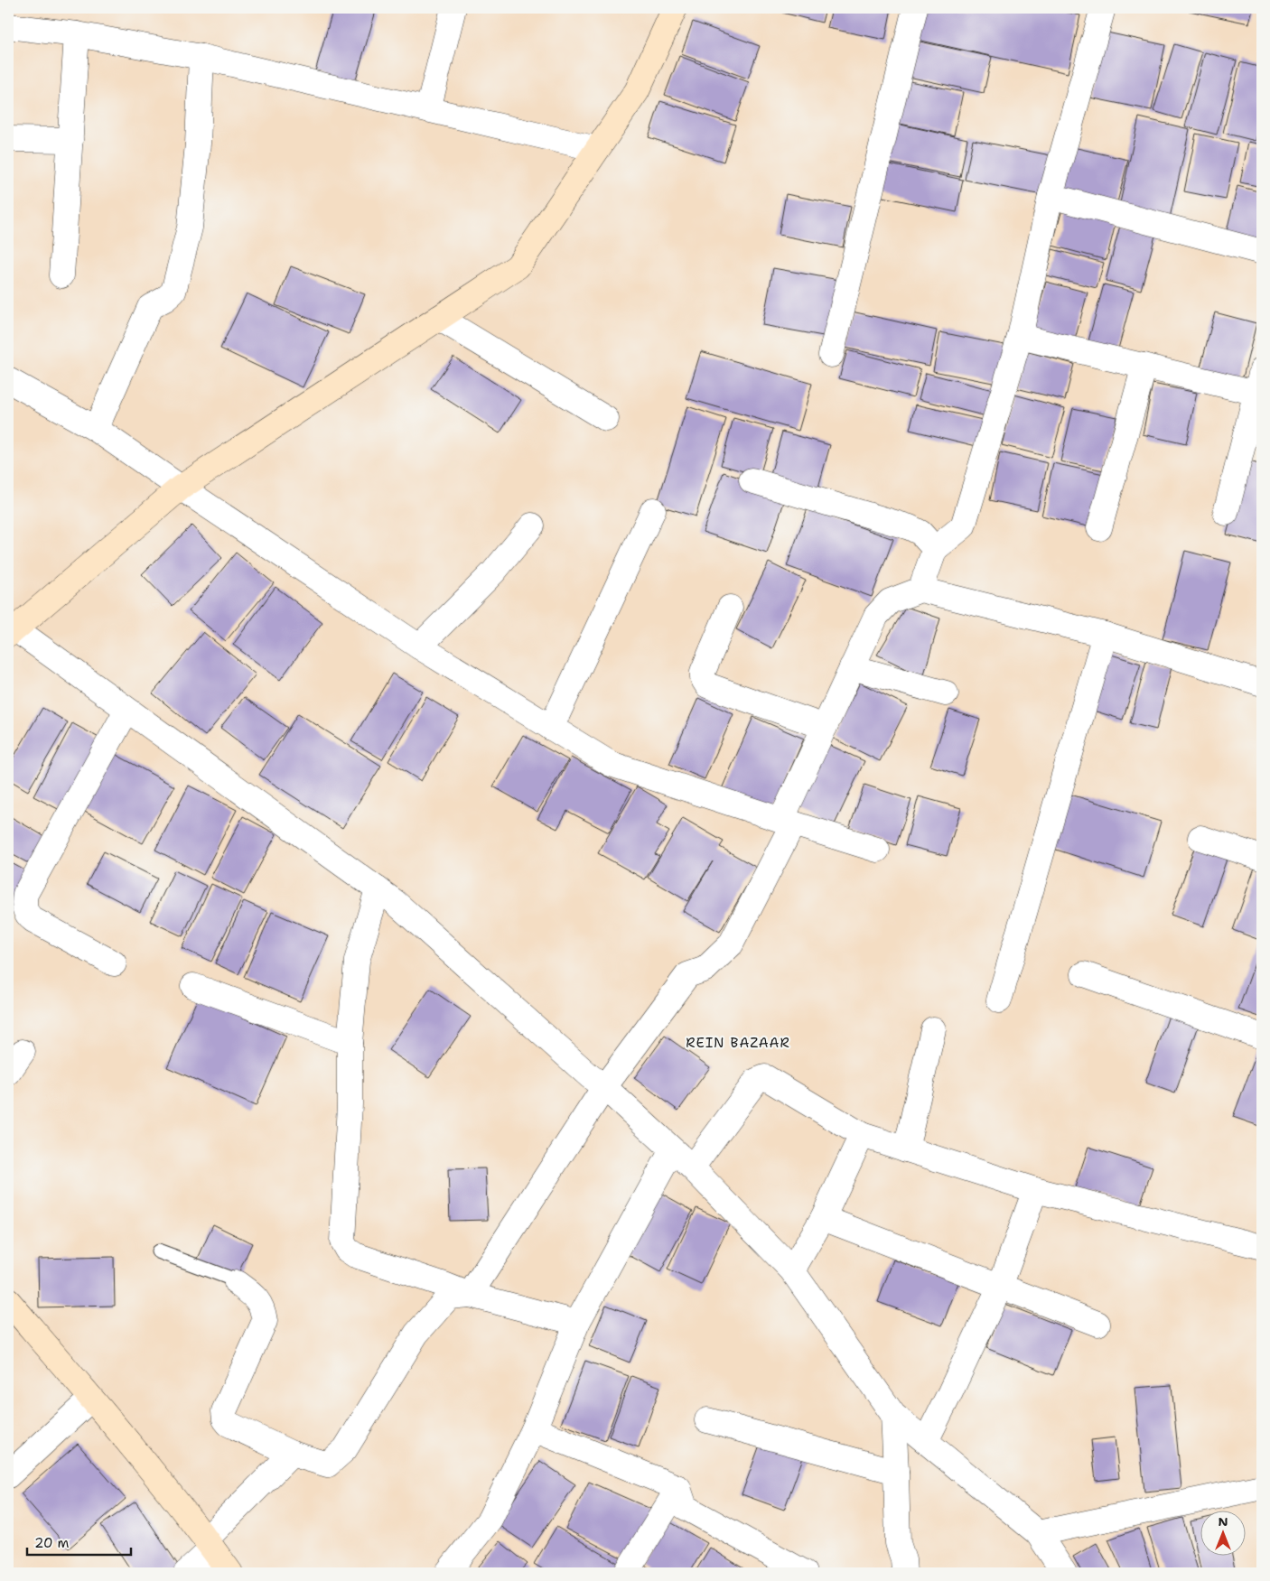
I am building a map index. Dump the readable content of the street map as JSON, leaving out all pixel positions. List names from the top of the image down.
{
  "districts": ["REIN BAZAAR"],
  "scale_bar": "20 m",
  "north": "top"
}
